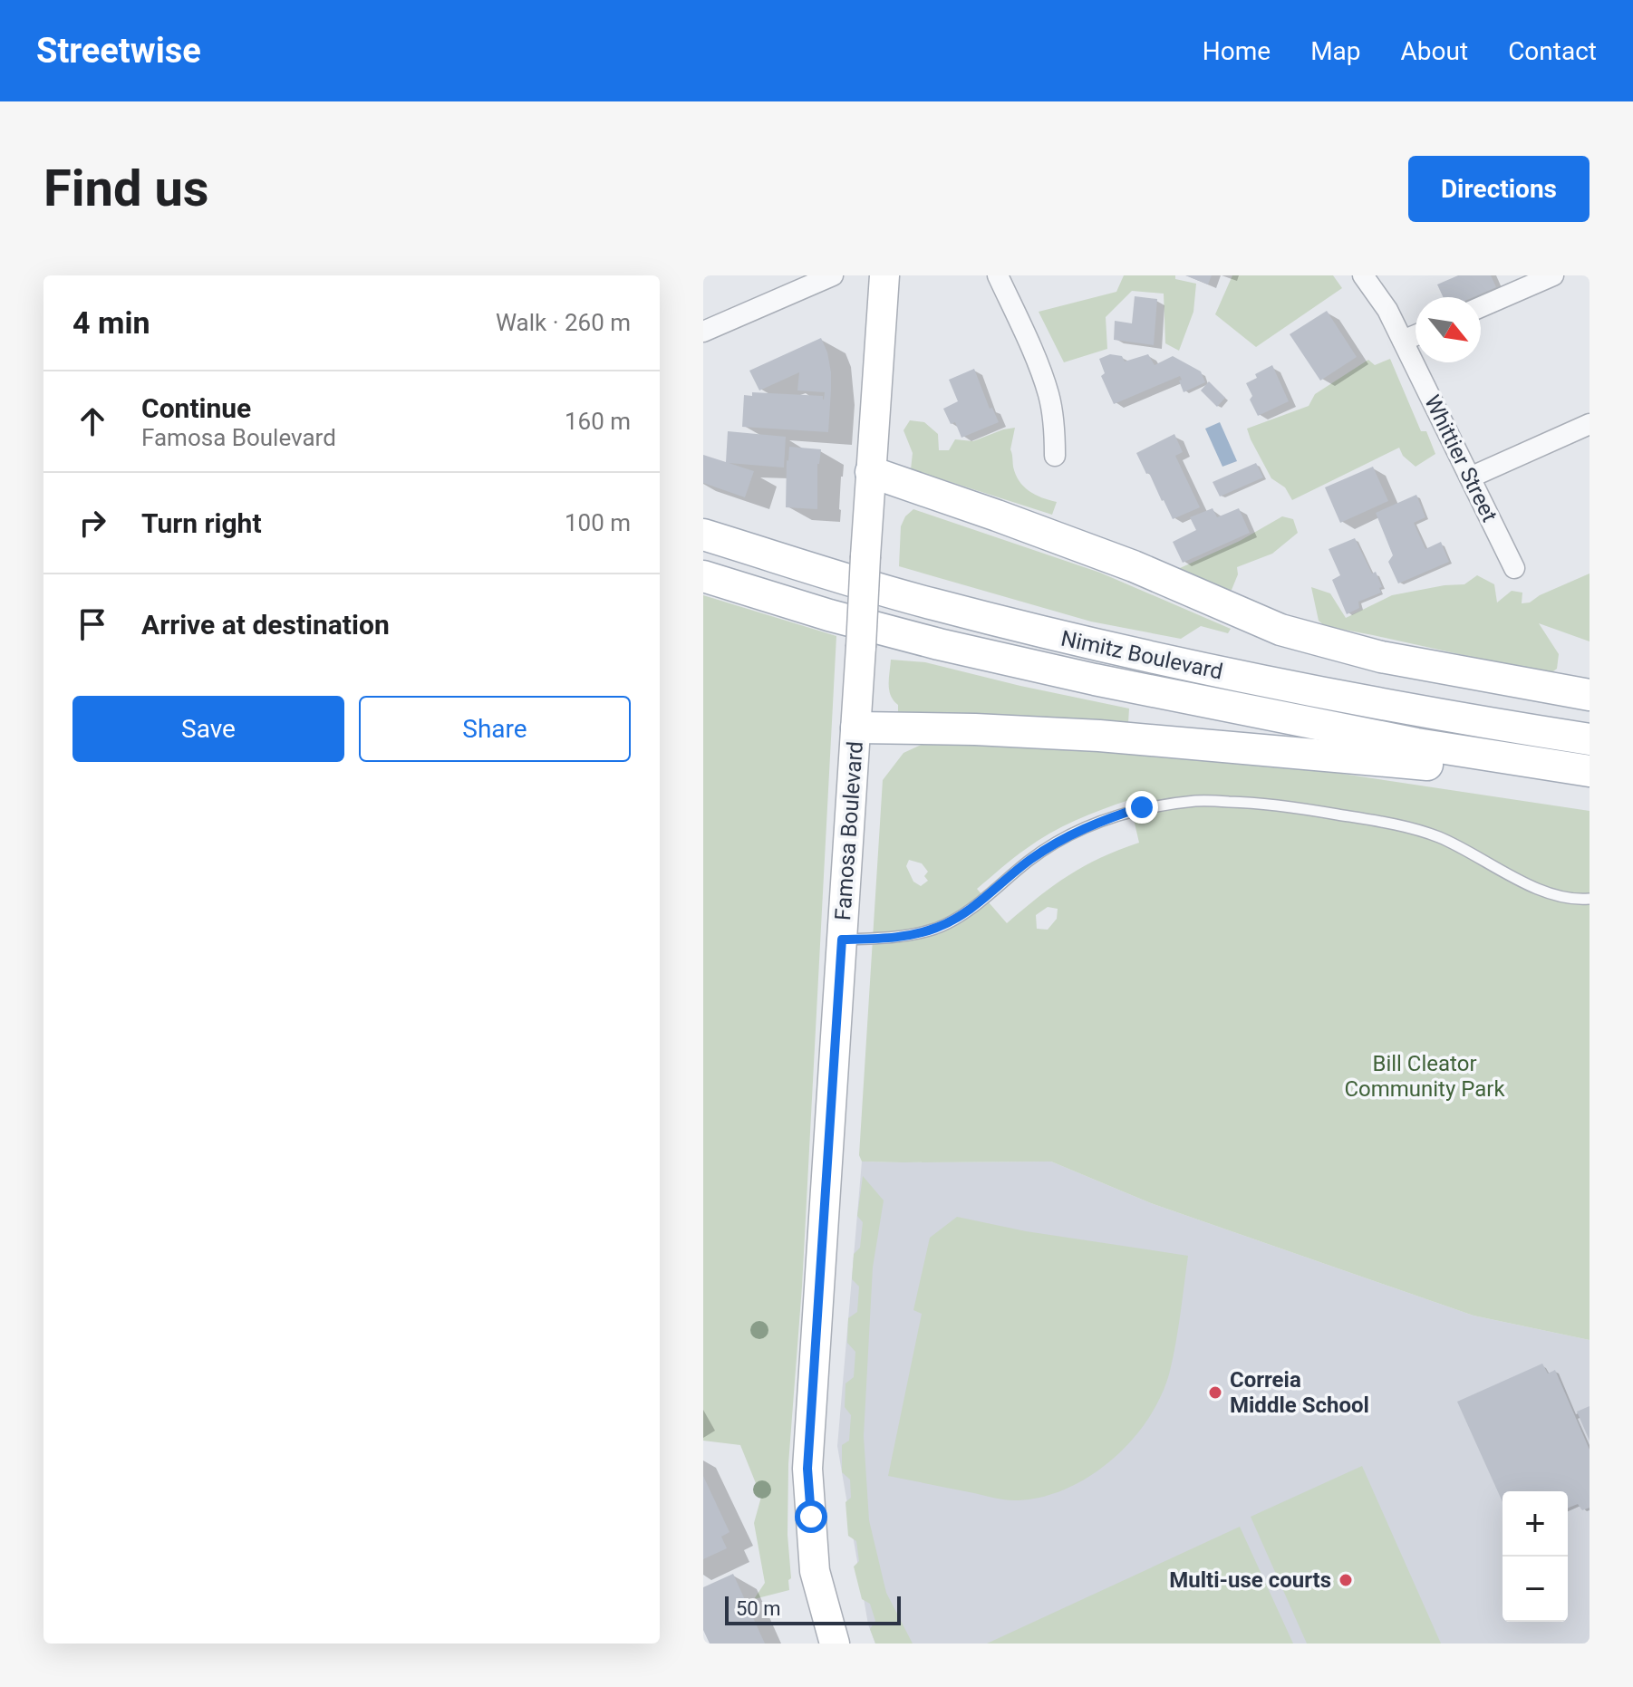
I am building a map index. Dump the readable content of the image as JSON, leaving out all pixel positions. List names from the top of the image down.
{
  "streets": {
    "main road": ["Nimitz Boulevard"],
    "street": ["Whittier Street", "Famosa Boulevard"]
  },
  "parks": ["Bill Cleator Community Park"],
  "places": ["Correia Middle School", "Multi-use courts"],
  "scale_bar": "50 m",
  "north": "bottom right",
  "page": {
    "header": "Streetwise",
    "nav": [
      "Home",
      "Map",
      "About",
      "Contact"
    ],
    "buttons": [
      "Directions",
      ["Save", "Share"]
    ],
    "title": "Find us",
    "heading": ["4 min", "Walk · 260 m"],
    "list": [
      ["Continue", "Famosa Boulevard", "160 m"],
      ["Turn right", "100 m"],
      "Arrive at destination"
    ],
    "map_buttons": ["+", "−"],
    "scale": "50 m"
  }
}
